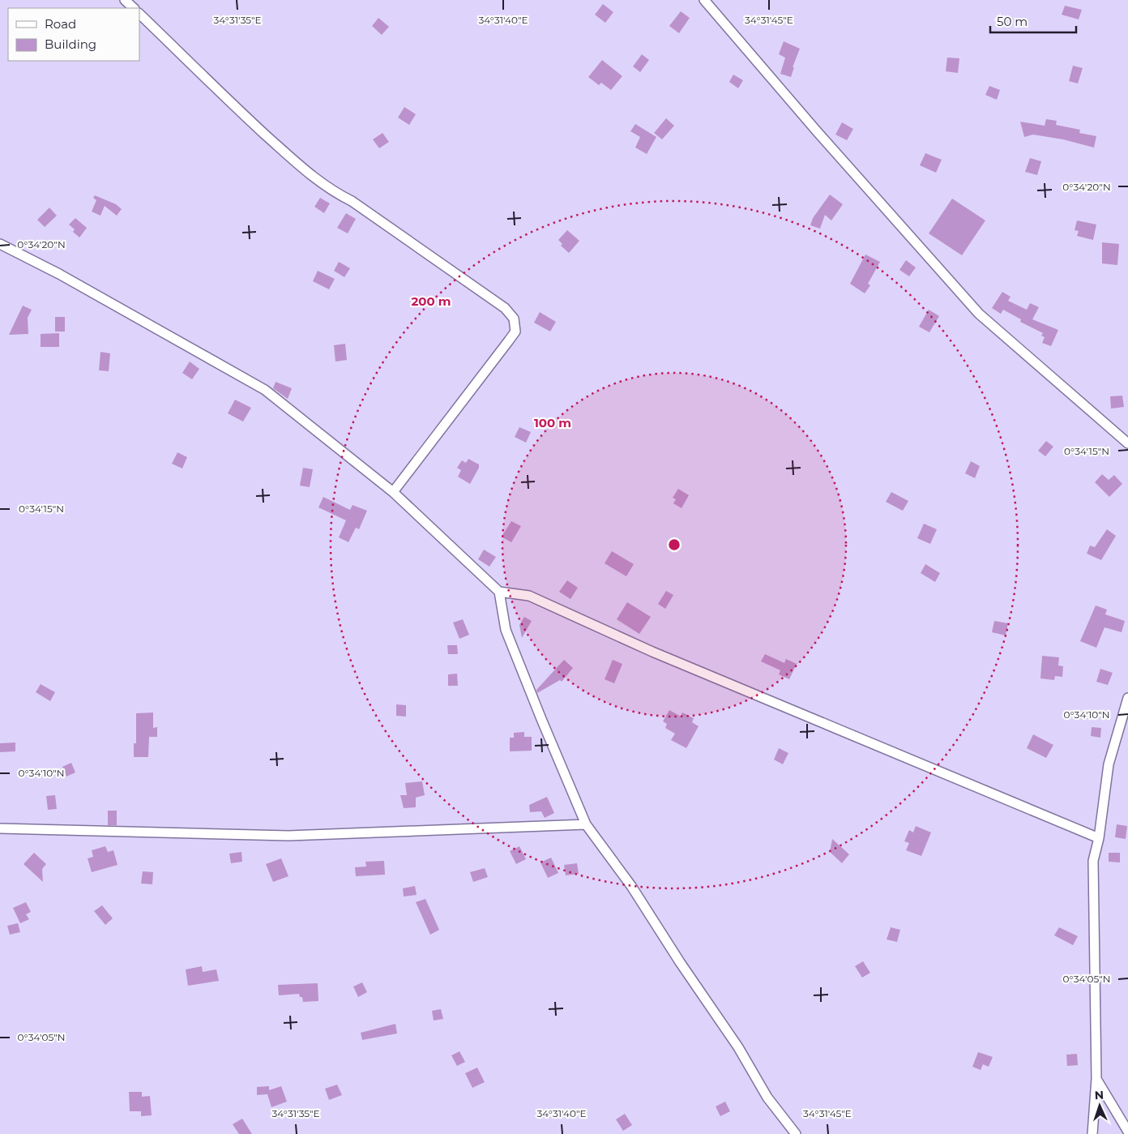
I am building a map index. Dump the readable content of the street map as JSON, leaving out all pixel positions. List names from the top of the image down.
{
  "legend": ["Road", "Building"],
  "scale_bar": "50 m",
  "north": "top",
  "coordinates": [
    "34°31'35\"E",
    "34°31'40\"E",
    "34°31'45\"E",
    "0°34'20\"N",
    "0°34'15\"N",
    "0°34'10\"N",
    "0°34'05\"N"
  ],
  "rings": ["200 m", "100 m"]
}
